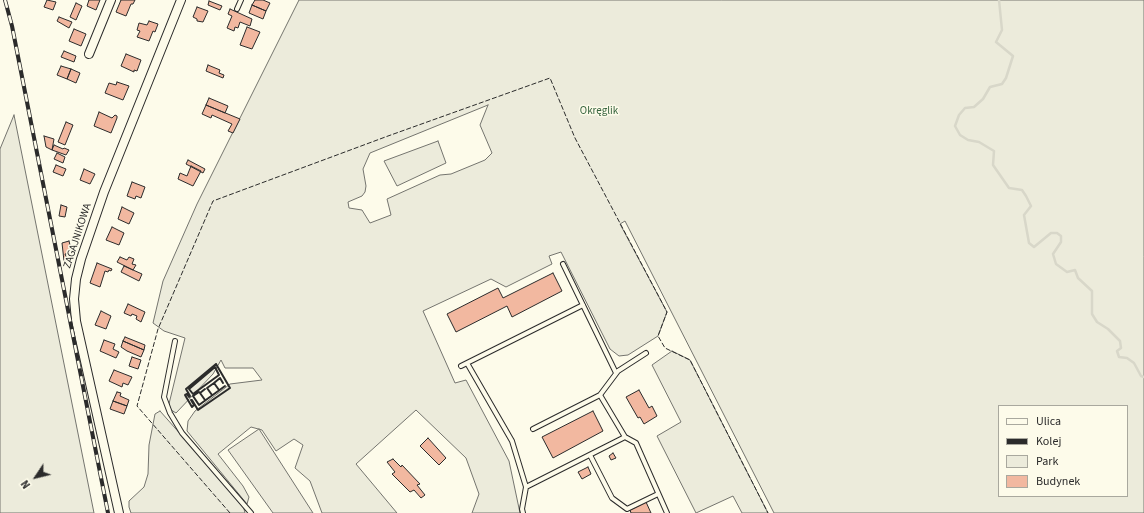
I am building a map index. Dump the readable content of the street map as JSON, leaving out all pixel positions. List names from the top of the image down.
{
  "streets": {
    "street": ["ZAGAJNIKOWA"]
  },
  "parks": ["Okręglik"],
  "legend": [
    "Ulica",
    "Kolej",
    "Park",
    "Budynek"
  ],
  "north": "bottom left"
}
